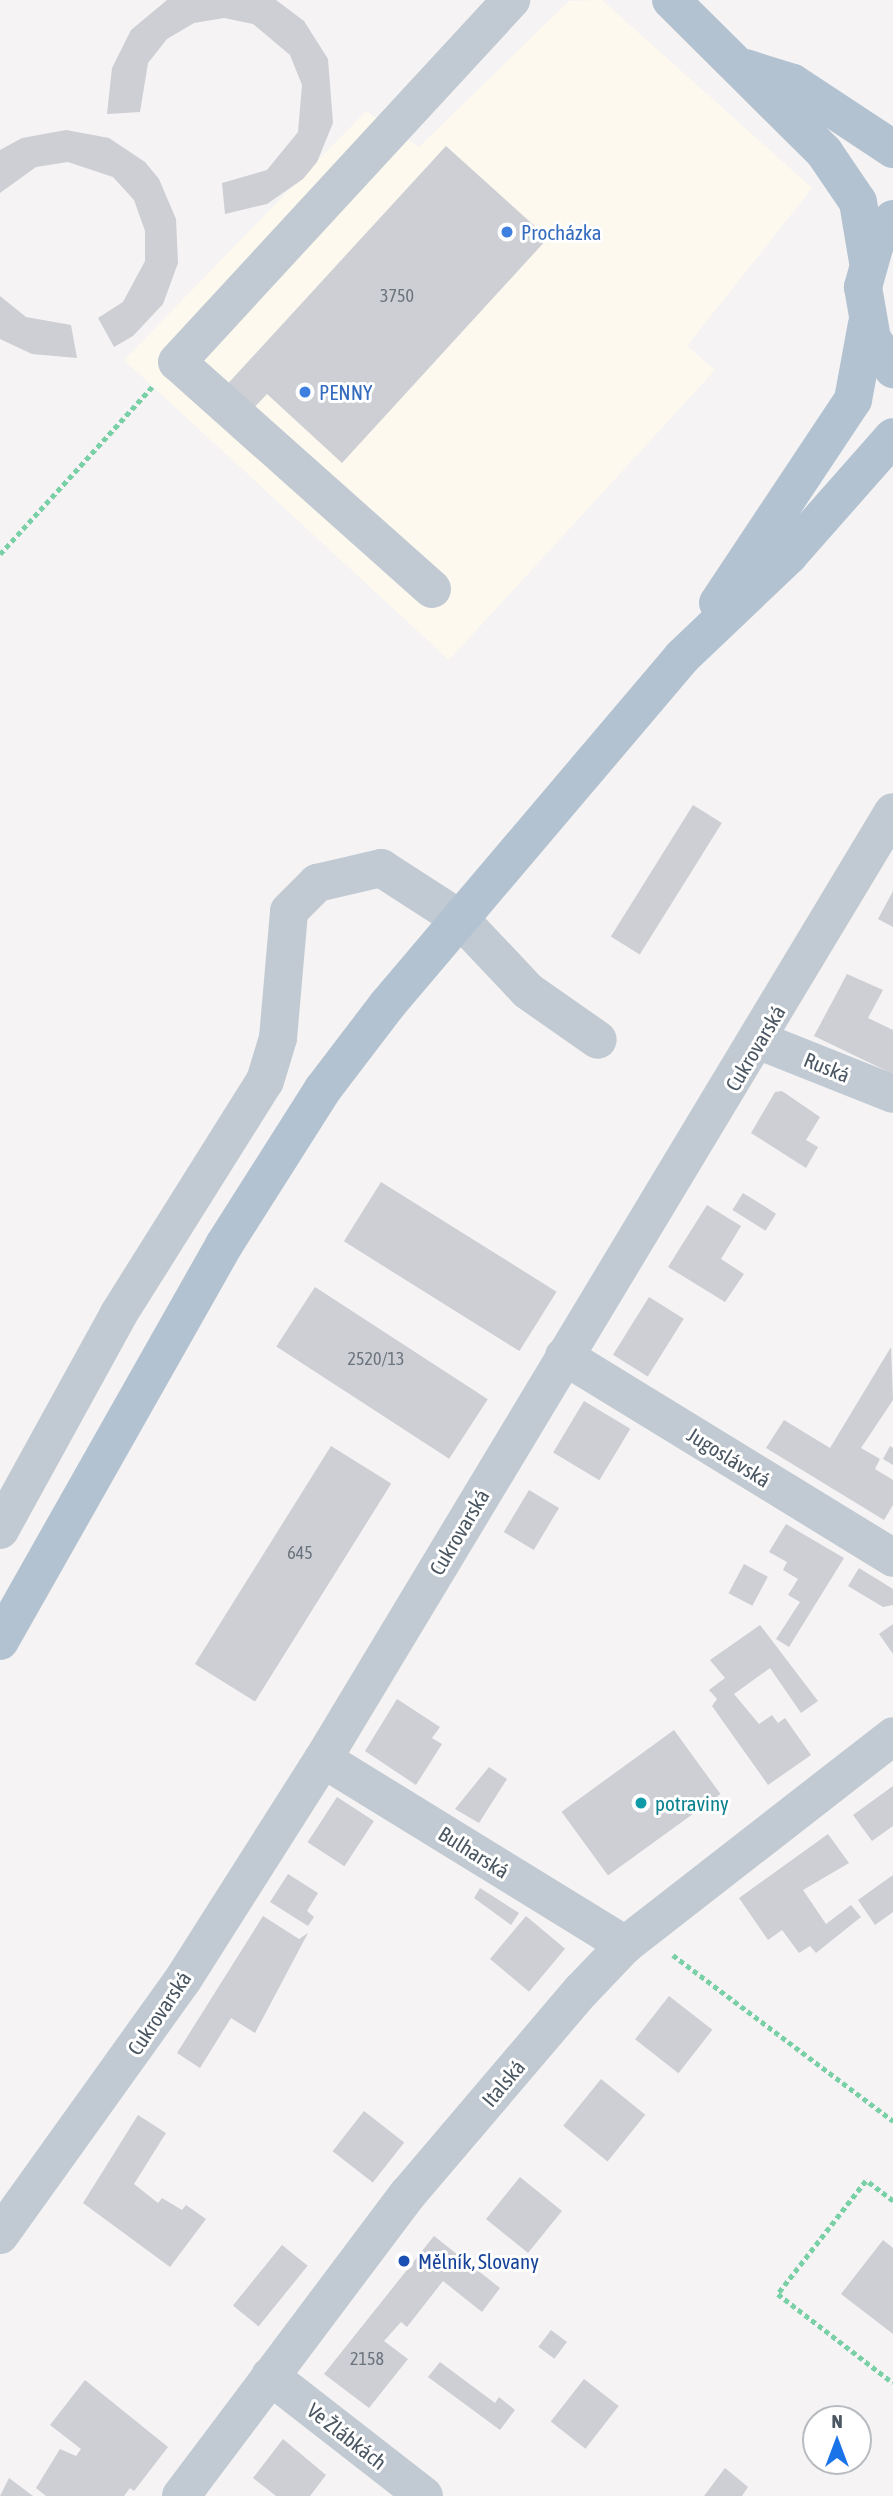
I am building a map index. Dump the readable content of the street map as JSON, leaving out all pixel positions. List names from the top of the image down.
{
  "streets": {
    "street": [
      "Cukrovarská",
      "Ruská",
      "Jugoslávská",
      "Bulharská",
      "Italská",
      "Ve Žlábkách"
    ]
  },
  "crossings": [
    ["Cukrovarská", "Ruská"],
    ["Cukrovarská", "Jugoslávská"],
    ["Cukrovarská", "Bulharská"],
    ["Bulharská", "Italská"],
    ["Italská", "Ve Žlábkách"]
  ],
  "places": [
    "Procházka",
    "PENNY",
    "potraviny",
    "Mělník, Slovany"
  ],
  "house_numbers": [
    "3750",
    "2520/13",
    "645",
    "2158"
  ],
  "north": "top"
}
